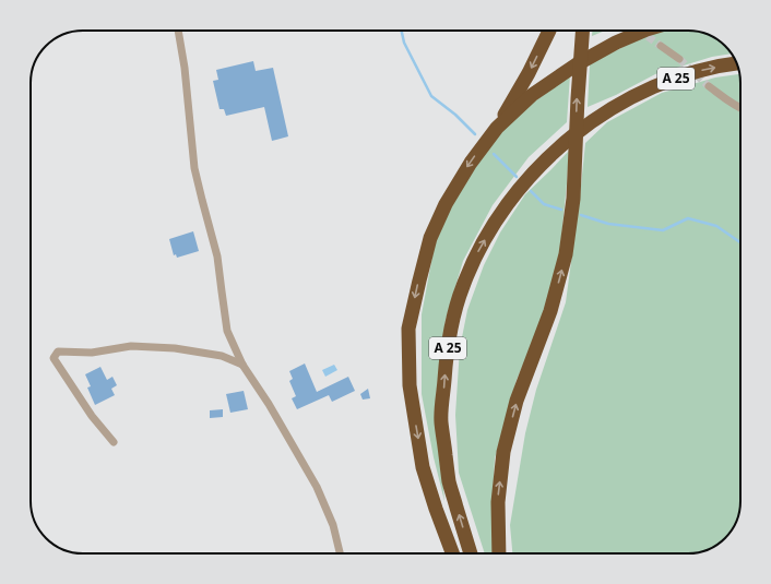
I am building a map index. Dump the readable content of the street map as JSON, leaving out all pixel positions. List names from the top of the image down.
{
  "streets": {
    "highway": ["A 25"]
  }
}
